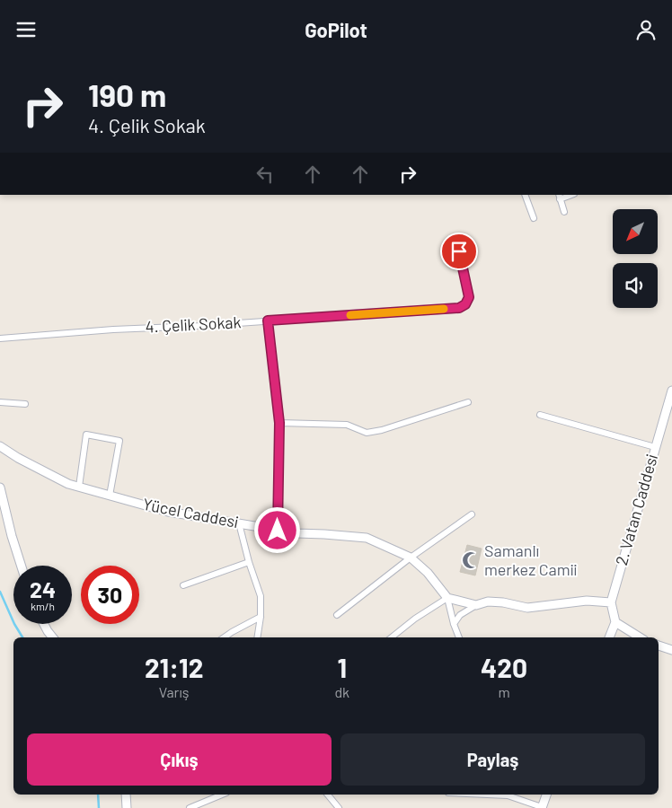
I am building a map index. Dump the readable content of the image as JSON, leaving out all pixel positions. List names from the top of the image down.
{
  "streets": {
    "main road": ["2. Vatan Caddesi", "Yücel Caddesi"],
    "street": ["4. Çelik Sokak"]
  },
  "places": {
    "mosque": ["Samanlı merkez Camii"]
  },
  "north": "bottom left",
  "page": {
    "header": "GoPilot",
    "turn": ["190 m", "4. Çelik Sokak"],
    "speed": "24 km/h",
    "limit": "30",
    "eta": [
      "21:12",
      "Varış",
      "1",
      "dk",
      "420",
      "m"
    ],
    "buttons": ["Çıkış", "Paylaş"]
  }
}
